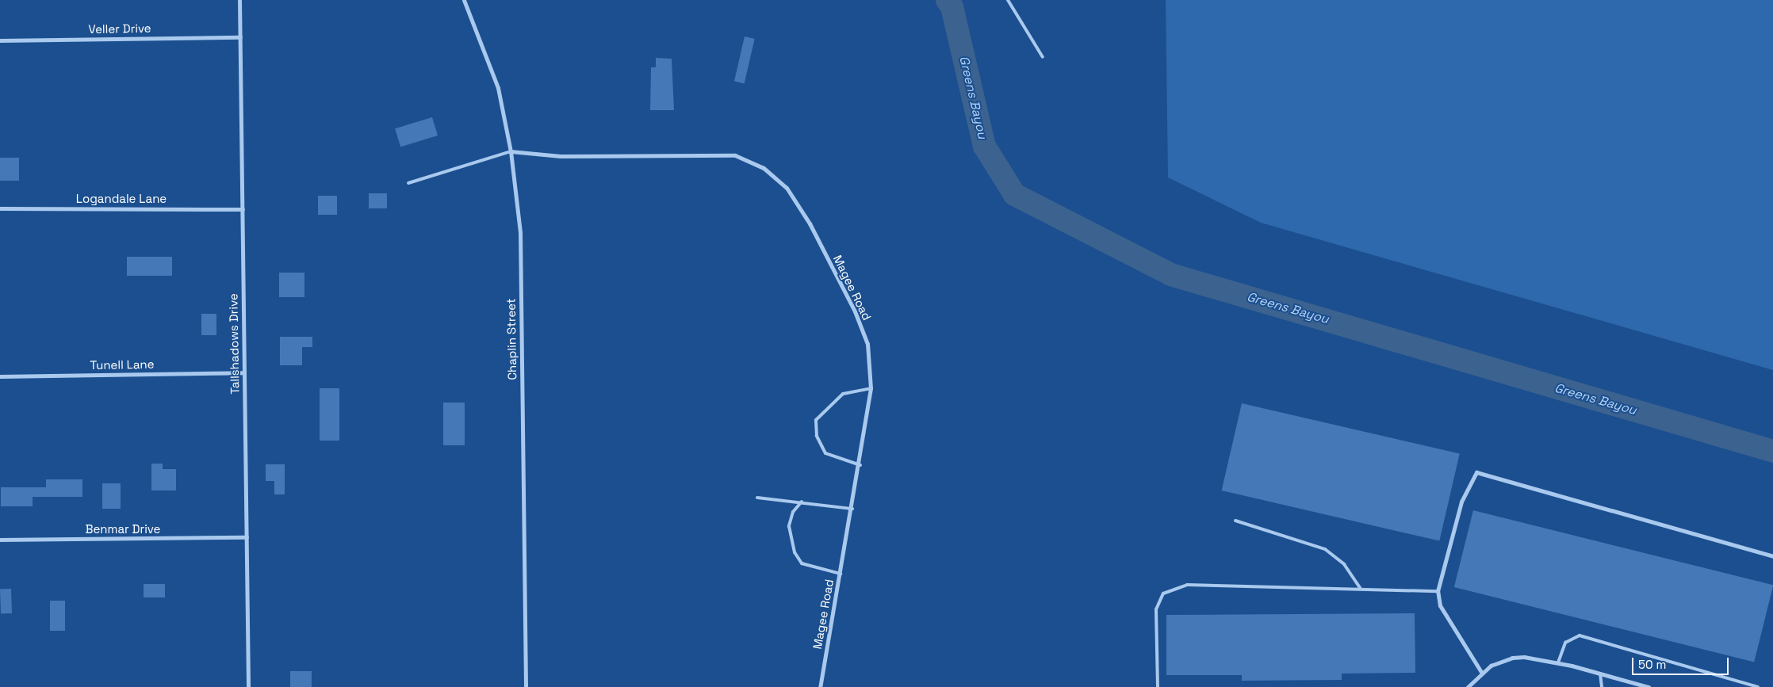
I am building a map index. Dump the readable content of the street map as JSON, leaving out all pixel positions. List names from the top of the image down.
{
  "streets": {
    "street": [
      "Veller Drive",
      "Logandale Lane",
      "Magee Road",
      "Chaplin Street",
      "Tallshadows Drive",
      "Tunell Lane",
      "Benmar Drive"
    ]
  },
  "crossings": [
    ["Veller Drive", "Tallshadows Drive"],
    ["Logandale Lane", "Tallshadows Drive"],
    ["Magee Road", "Chaplin Street"],
    ["Tallshadows Drive", "Tunell Lane"],
    ["Tallshadows Drive", "Benmar Drive"]
  ],
  "water": ["Greens Bayou"],
  "scale_bar": "50 m"
}
